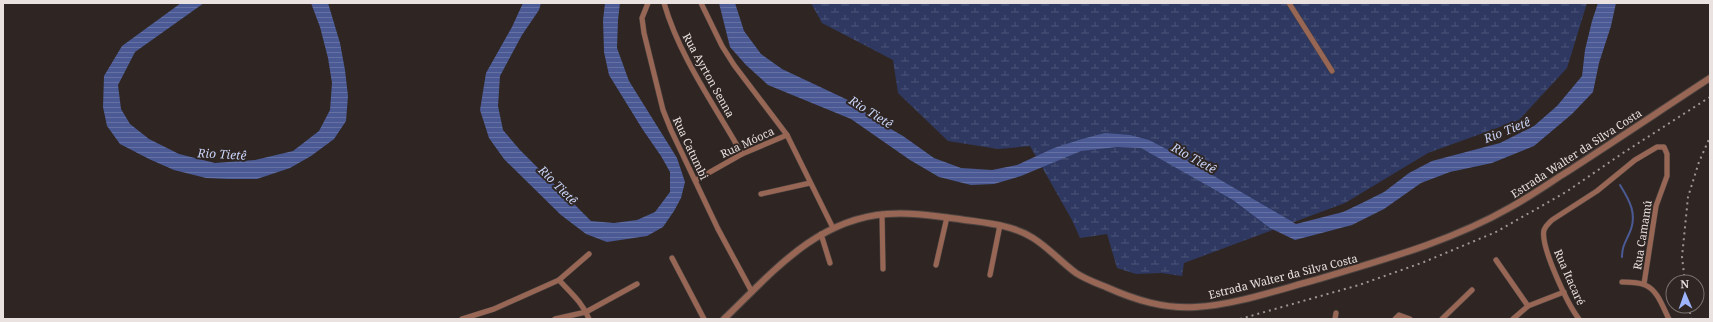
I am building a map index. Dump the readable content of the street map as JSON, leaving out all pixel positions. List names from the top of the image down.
{
  "streets": {
    "street": [
      "Rua Ayrton Senna",
      "Rua Móoca",
      "Rua Catumbi",
      "Estrada Walter da Silva Costa",
      "Rua Camamú",
      "Rua Itacaré"
    ]
  },
  "crossings": [
    ["Rua Ayrton Senna", "Rua Móoca"],
    ["Rua Móoca", "Rua Catumbi"],
    ["Rua Catumbi", "Estrada Walter da Silva Costa"],
    ["Rua Camamú", "Rua Itacaré"]
  ],
  "water": ["Rio Tietê"],
  "north": "top"
}
